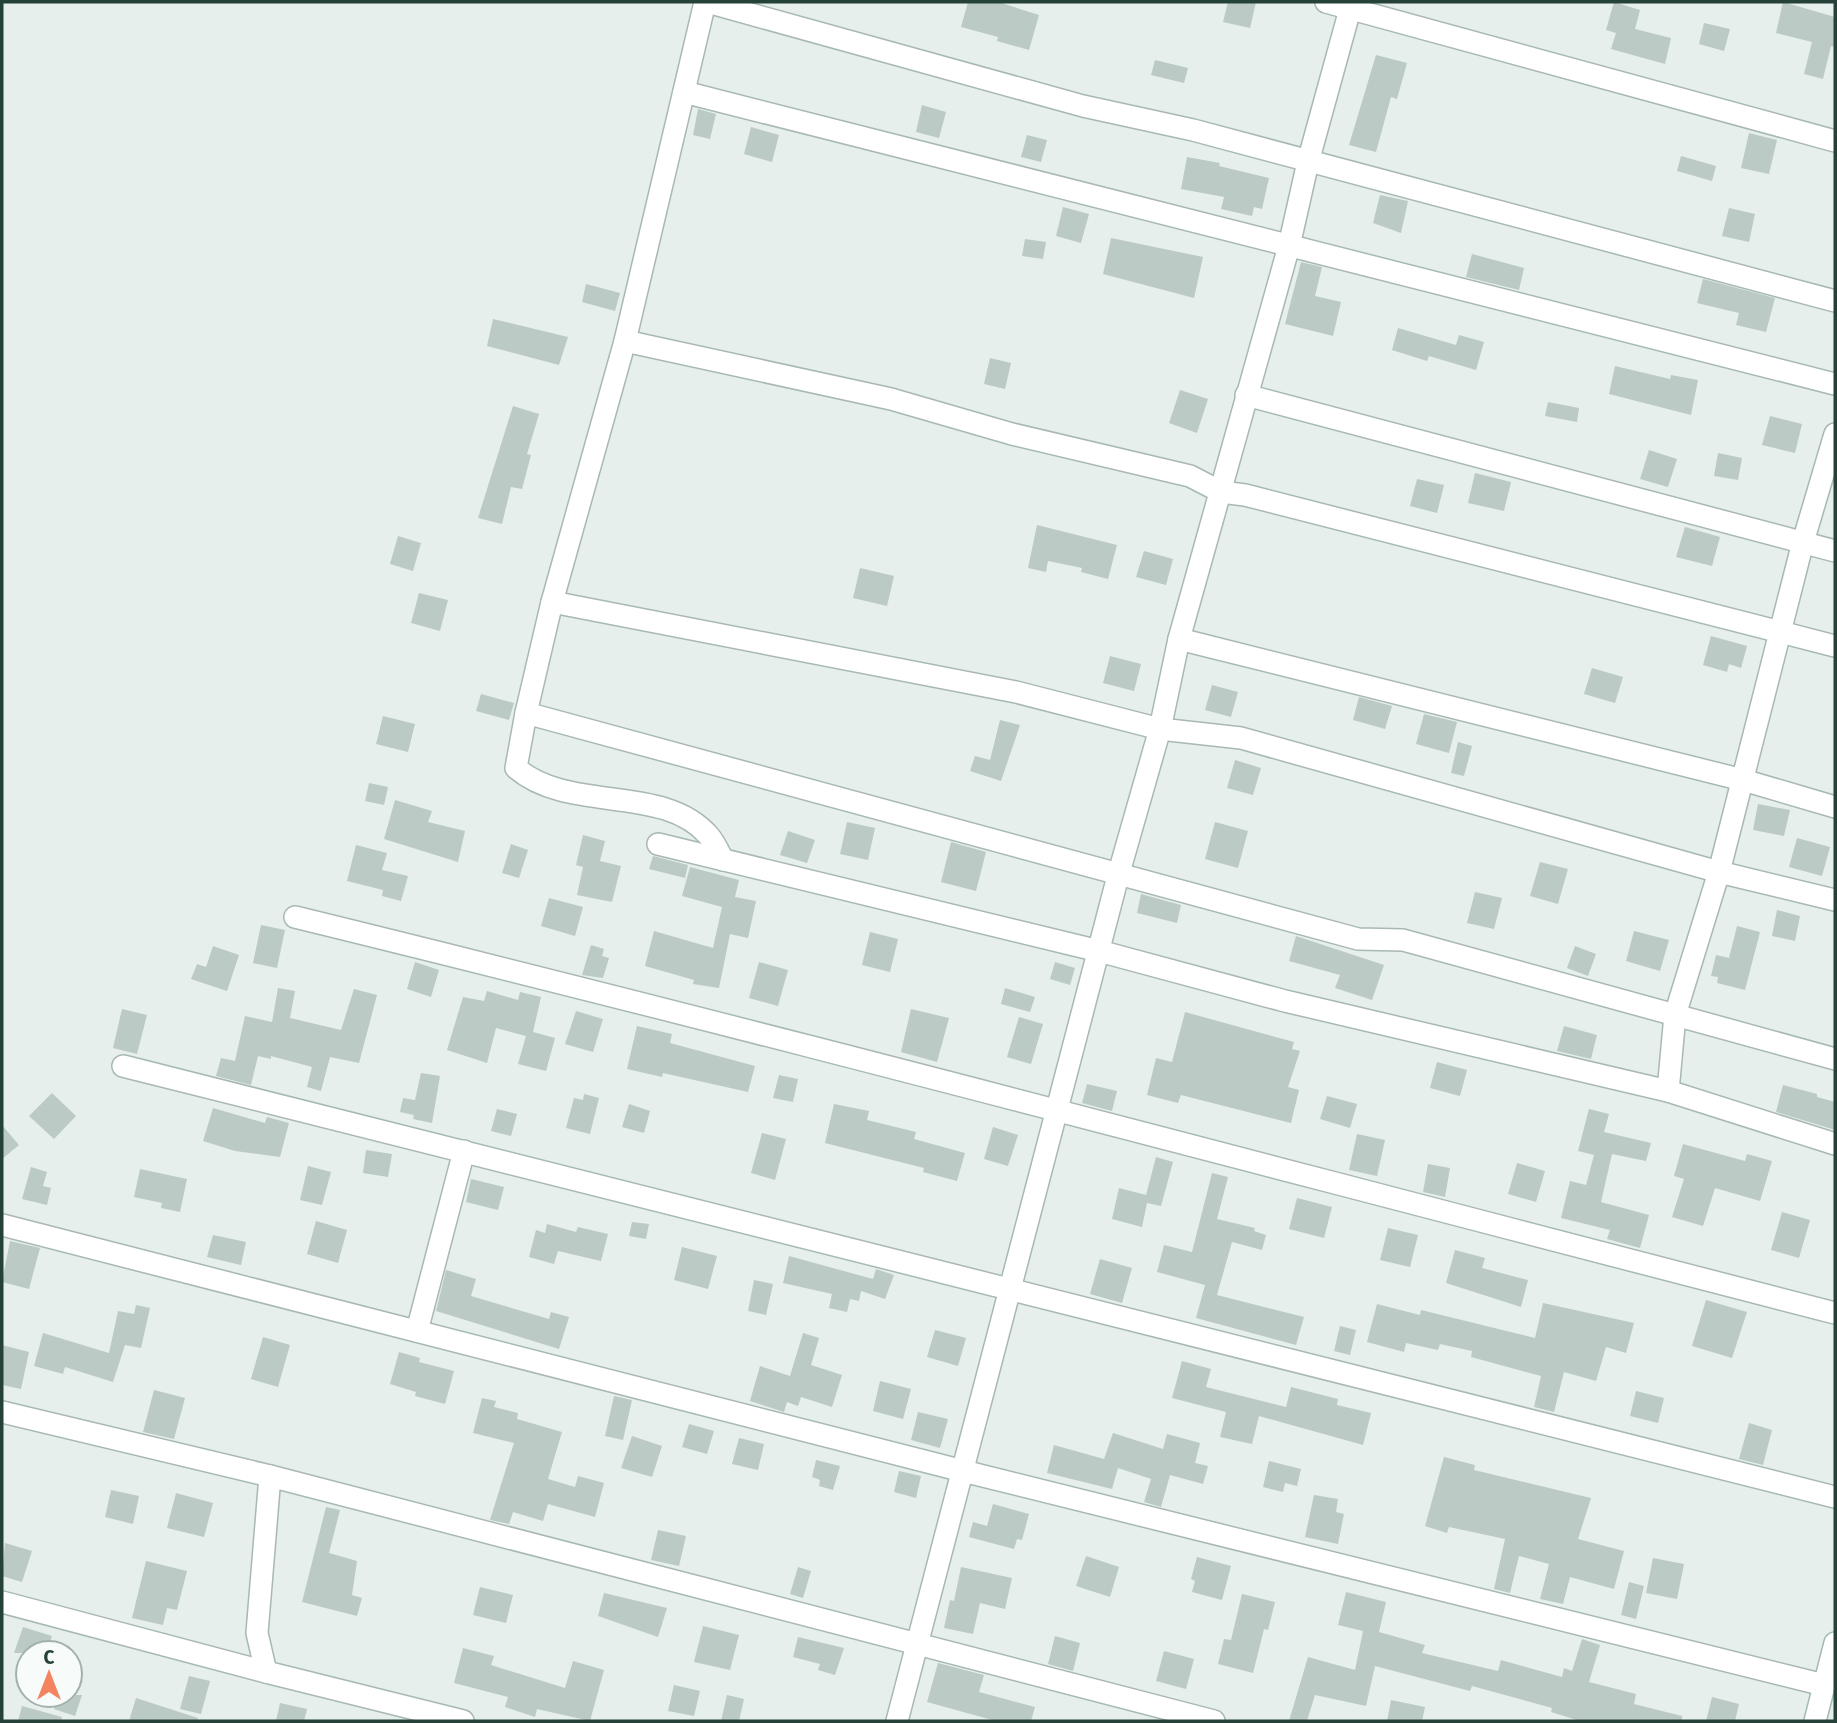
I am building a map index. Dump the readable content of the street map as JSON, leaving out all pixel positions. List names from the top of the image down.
{
  "north": "top"
}
